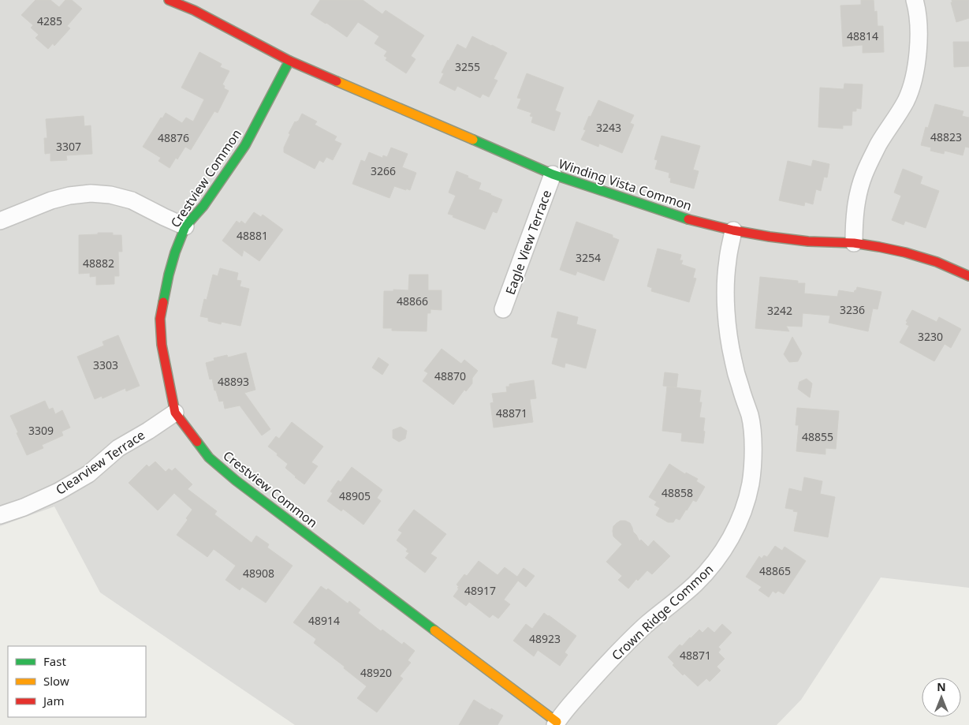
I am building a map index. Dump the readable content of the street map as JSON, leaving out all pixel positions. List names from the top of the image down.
{
  "streets": {
    "street": [
      "Crestview Common",
      "Winding Vista Common",
      "Eagle View Terrace",
      "Clearview Terrace",
      "Crown Ridge Common"
    ]
  },
  "crossings": [
    ["Crestview Common", "Winding Vista Common"],
    ["Crestview Common", "Clearview Terrace"],
    ["Crestview Common", "Crown Ridge Common"],
    ["Winding Vista Common", "Eagle View Terrace"],
    ["Winding Vista Common", "Crown Ridge Common"]
  ],
  "house_numbers": [
    "4285",
    "48814",
    "3255",
    "3243",
    "48823",
    "48876",
    "3307",
    "3266",
    "48881",
    "3254",
    "48882",
    "48866",
    "3236",
    "3242",
    "3230",
    "3303",
    "48870",
    "48893",
    "48871",
    "3309",
    "48855",
    "48858",
    "48905",
    "48865",
    "48908",
    "48917",
    "48914",
    "48923",
    "48871",
    "48920"
  ],
  "legend": ["Fast", "Slow", "Jam"],
  "north": "top"
}
